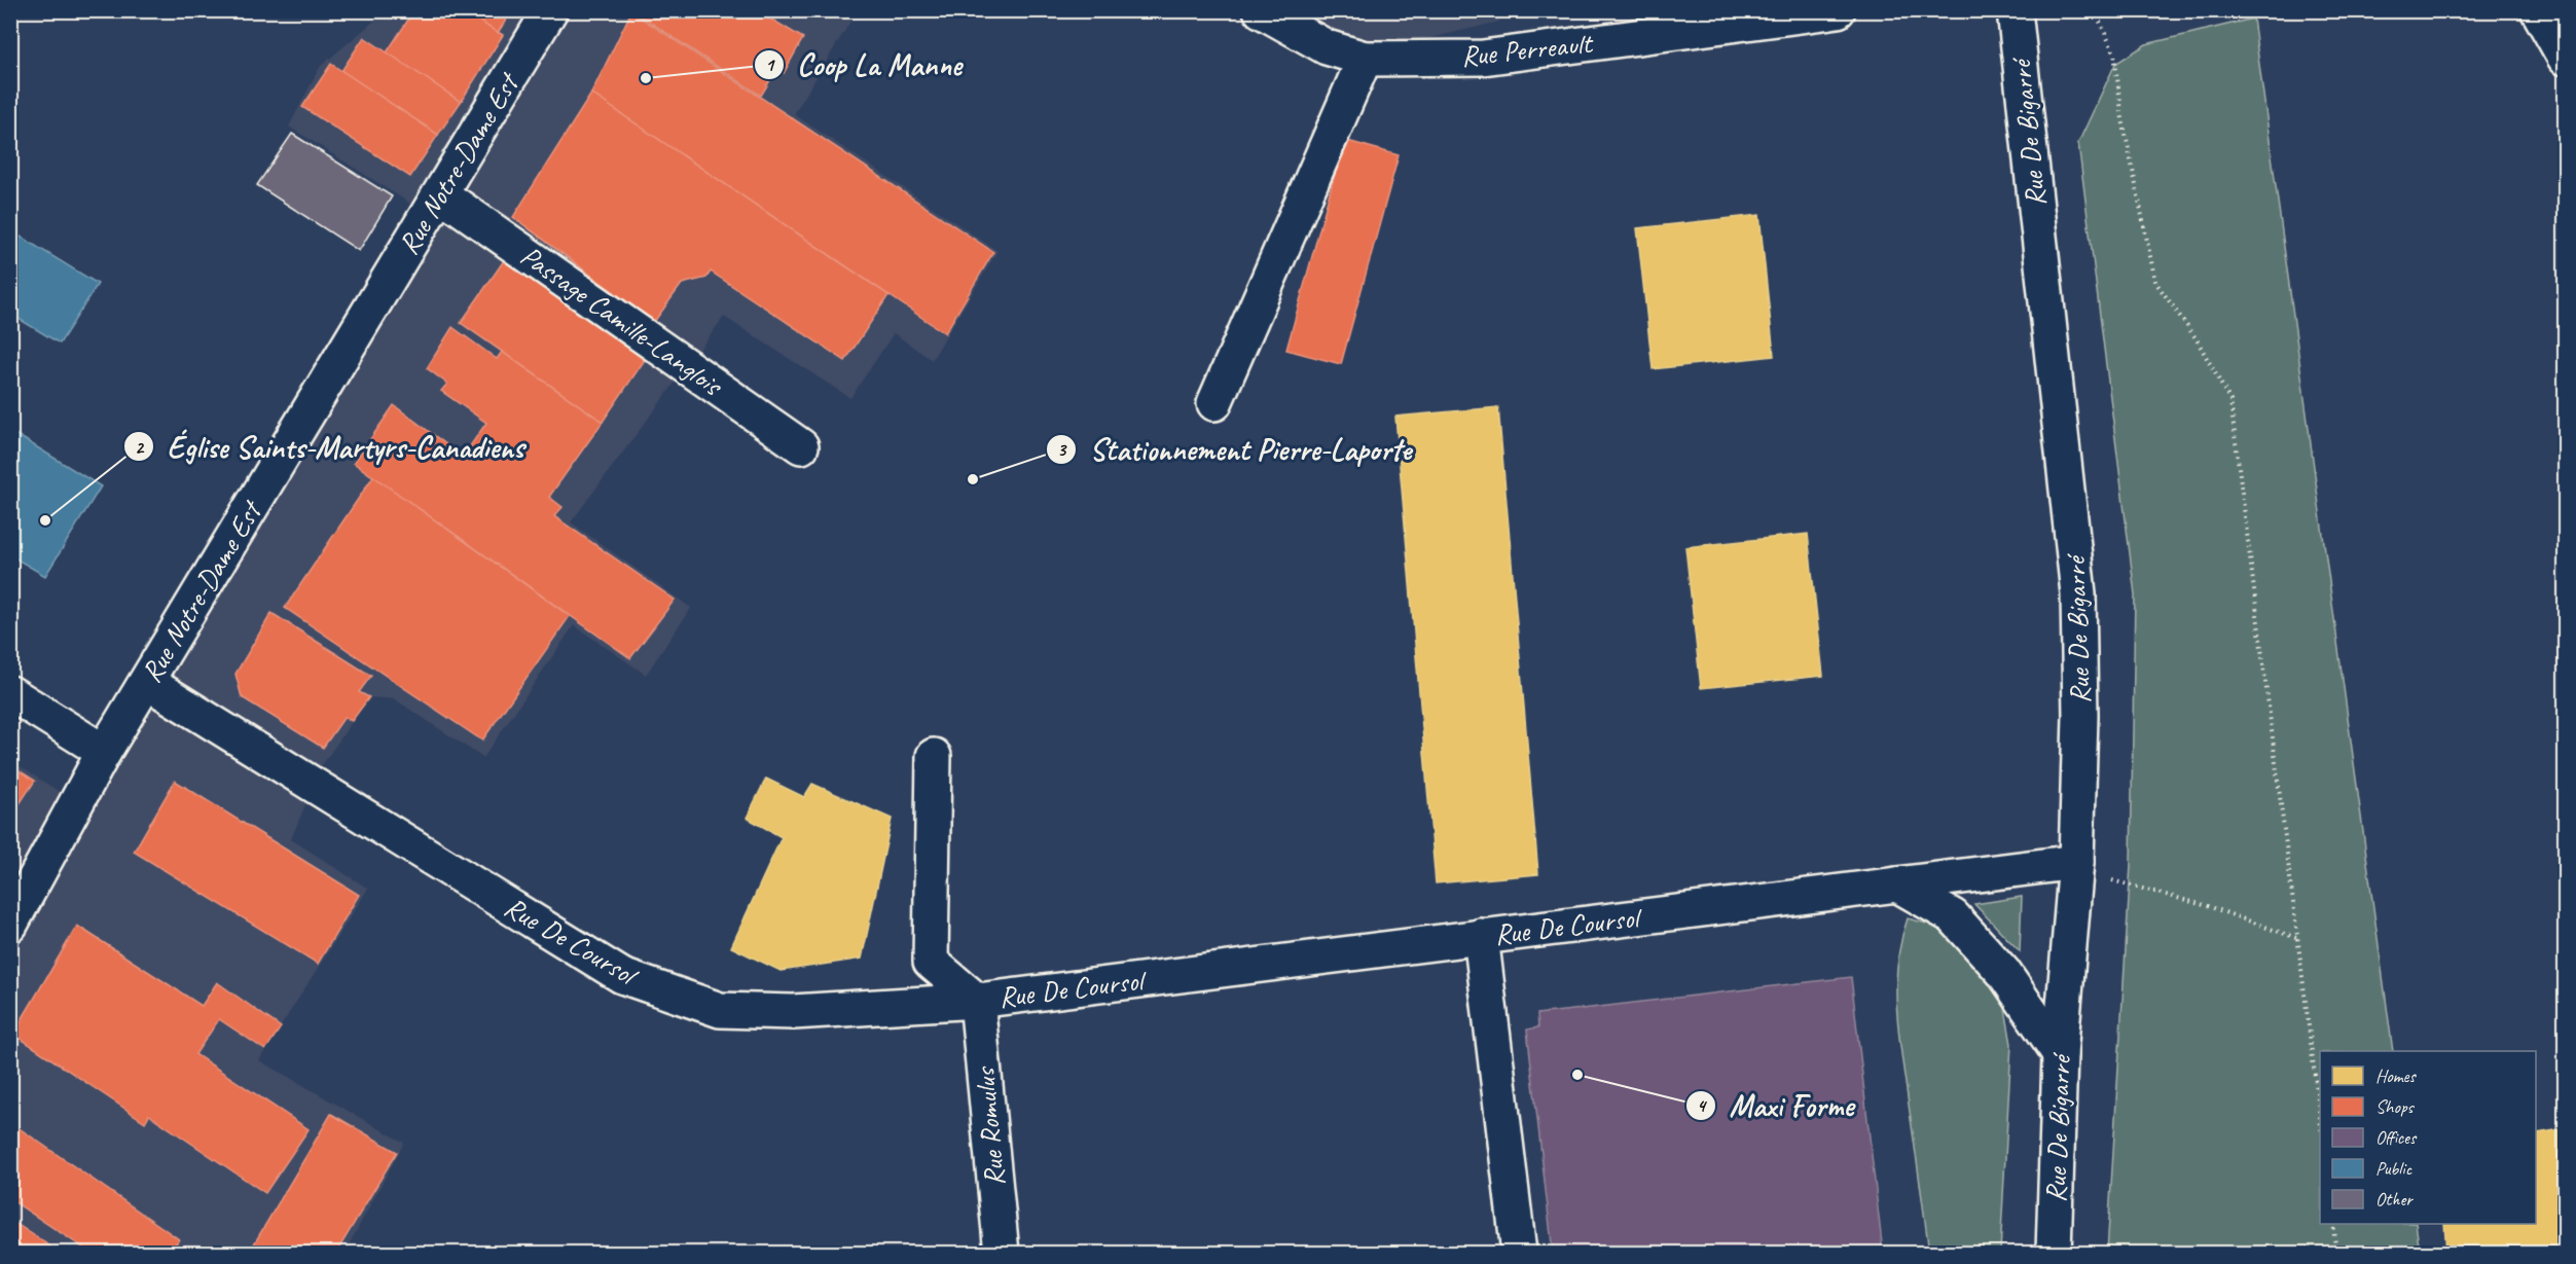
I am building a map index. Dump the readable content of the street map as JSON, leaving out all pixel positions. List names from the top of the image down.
{
  "streets": {
    "street": [
      "Rue Perreault",
      "Rue De Bigarré",
      "Rue Notre-Dame Est",
      "Passage Camille-Langlois",
      "Rue De Coursol",
      "Rue Romulus"
    ]
  },
  "crossings": [
    ["Rue De Bigarré", "Rue De Coursol"],
    ["Rue Notre-Dame Est", "Passage Camille-Langlois"],
    ["Rue Notre-Dame Est", "Rue De Coursol"],
    ["Rue De Coursol", "Rue Romulus"]
  ],
  "places": [
    "Coop La Manne",
    "Stationnement Pierre-Laporte",
    "Église Saints-Martyrs-Canadiens",
    "Maxi Forme"
  ],
  "legend": [
    "Homes",
    "Shops",
    "Offices",
    "Public",
    "Other"
  ]
}
